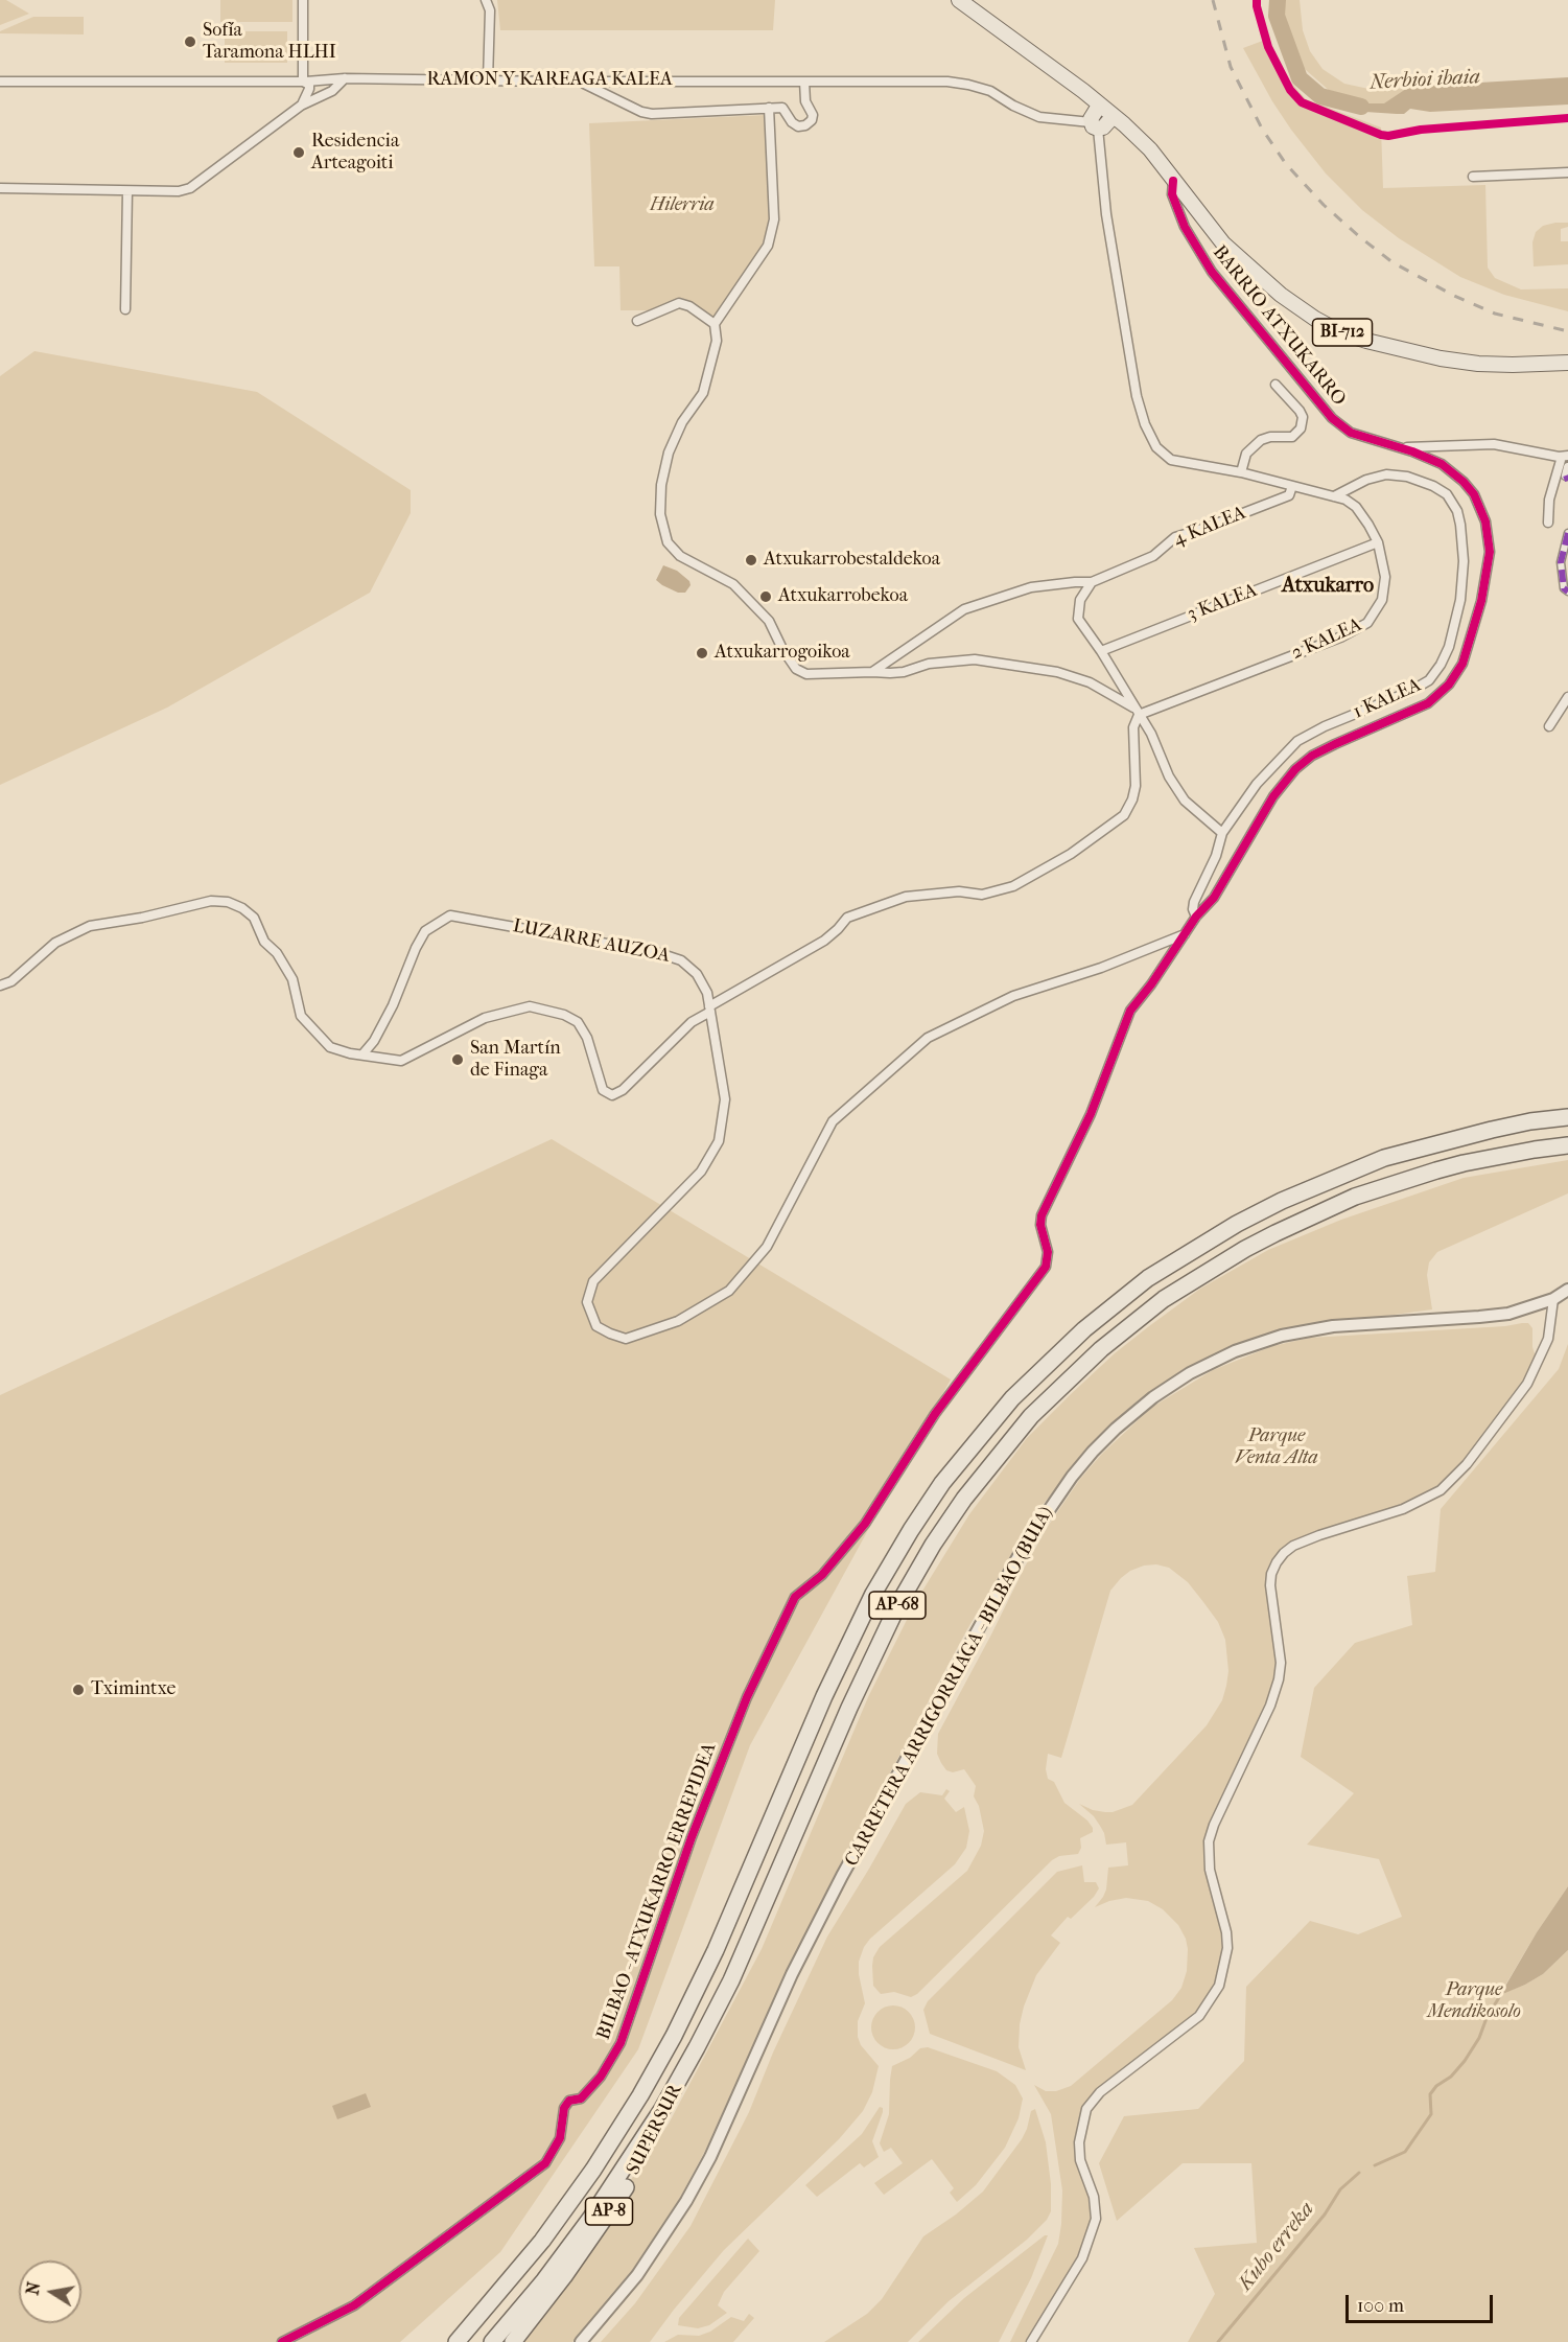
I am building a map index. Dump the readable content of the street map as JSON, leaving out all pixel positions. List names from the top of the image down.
{
  "streets": {
    "highway": ["AP-68", "SUPERSUR", "AP-8"],
    "main road": ["BI-712"],
    "street": [
      "RAMON Y KAREAGA KALEA",
      "BARRIO ATXUKARRO",
      "4 KALEA",
      "3 KALEA",
      "2 KALEA",
      "1 KALEA",
      "LUZARRE AUZOA",
      "CARRETERA ARRIGORRIAGA - BILBAO (BUIA)",
      "BILBAO - ATXUKARRO ERREPIDEA"
    ]
  },
  "crossings": [
    ["RAMON Y KAREAGA KALEA", "2 KALEA"],
    ["BARRIO ATXUKARRO", "BI-712"],
    ["BARRIO ATXUKARRO", "1 KALEA"],
    ["BARRIO ATXUKARRO", "BILBAO - ATXUKARRO ERREPIDEA"],
    ["4 KALEA", "2 KALEA"],
    ["3 KALEA", "2 KALEA"],
    ["2 KALEA", "1 KALEA"],
    ["1 KALEA", "BILBAO - ATXUKARRO ERREPIDEA"],
    ["LUZARRE AUZOA", "BILBAO - ATXUKARRO ERREPIDEA"],
    ["AP-68", "SUPERSUR"]
  ],
  "districts": ["Atxukarro"],
  "water": ["Nerbioi ibaia", "Kubo erreka"],
  "parks": ["Hilerria", "Parque Venta Alta", "Parque Mendikosolo"],
  "places": [
    "Sofía Taramona HLHI",
    "Residencia Arteagoiti",
    "Atxukarrobestaldekoa",
    "Atxukarrobekoa",
    "Atxukarrogoikoa",
    "San Martín de Finaga",
    "Tximintxe"
  ],
  "scale_bar": "100 m",
  "north": "left"
}
